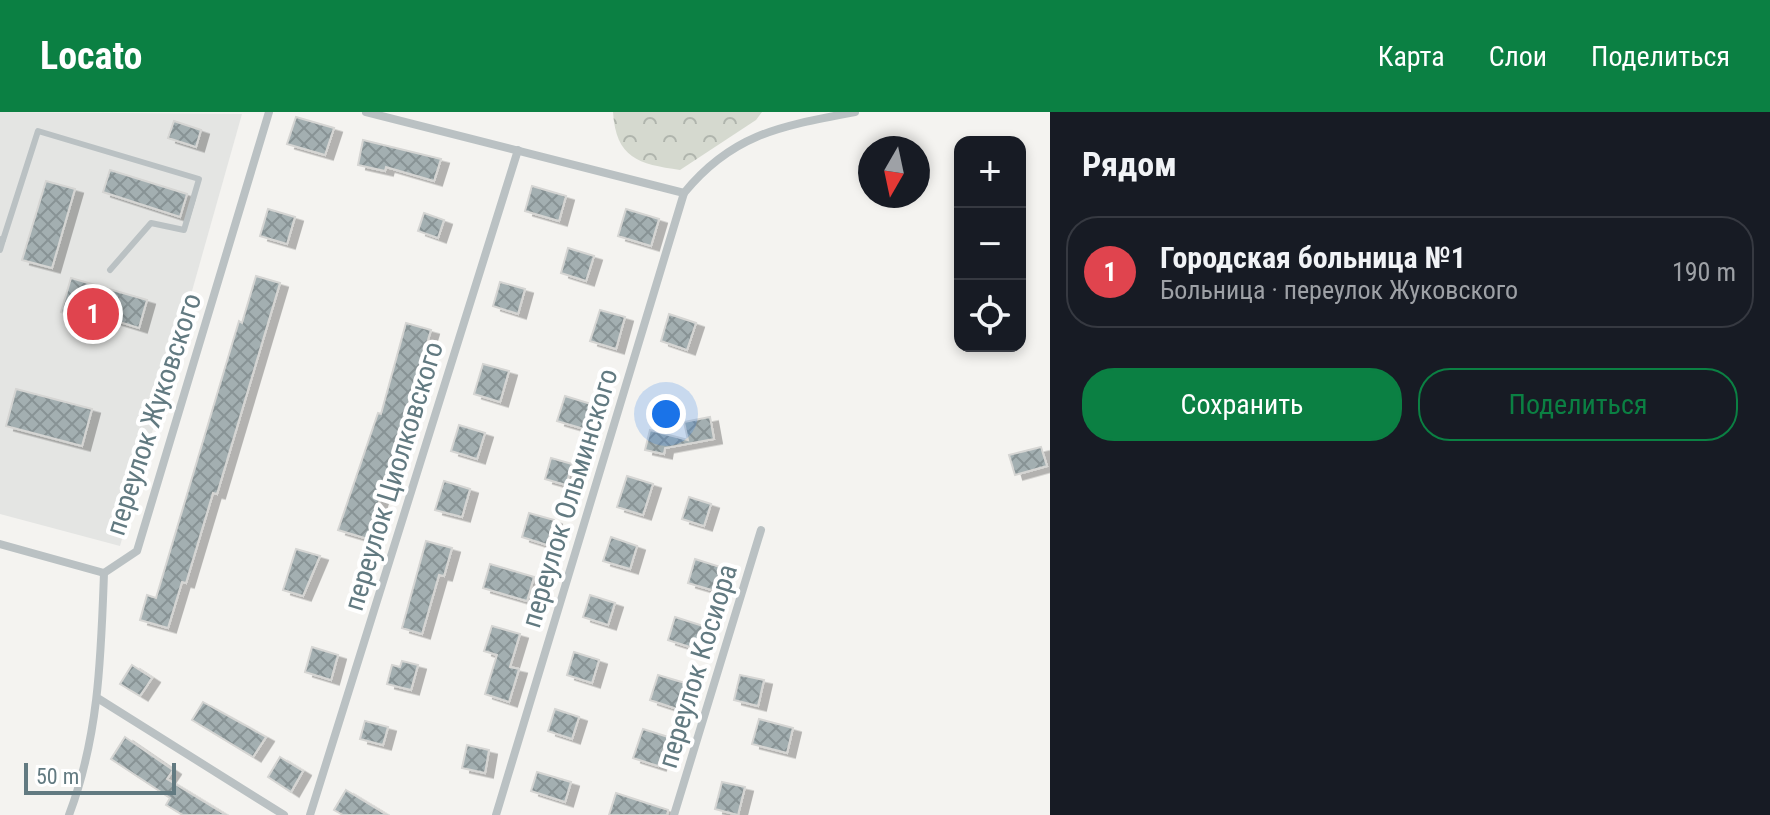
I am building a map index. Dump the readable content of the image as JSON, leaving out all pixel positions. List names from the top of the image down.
{
  "streets": {
    "street": [
      "переулок Жуковского",
      "переулок Циолковского",
      "переулок Ольминского",
      "переулок Косиора"
    ]
  },
  "scale_bar": "50 m",
  "north": "bottom",
  "page": {
    "header": "Locato",
    "nav": ["Карта", "Слои", "Поделиться"],
    "heading": "Рядом",
    "map_buttons": ["+", "−"],
    "list": [
      {
        "mark": "1",
        "name": "Городская больница №1",
        "note": "Больница · переулок Жуковского",
        "value": "190 m"
      }
    ],
    "pins": "1",
    "buttons": ["Сохранить", "Поделиться"],
    "scale": "50 m"
  }
}
